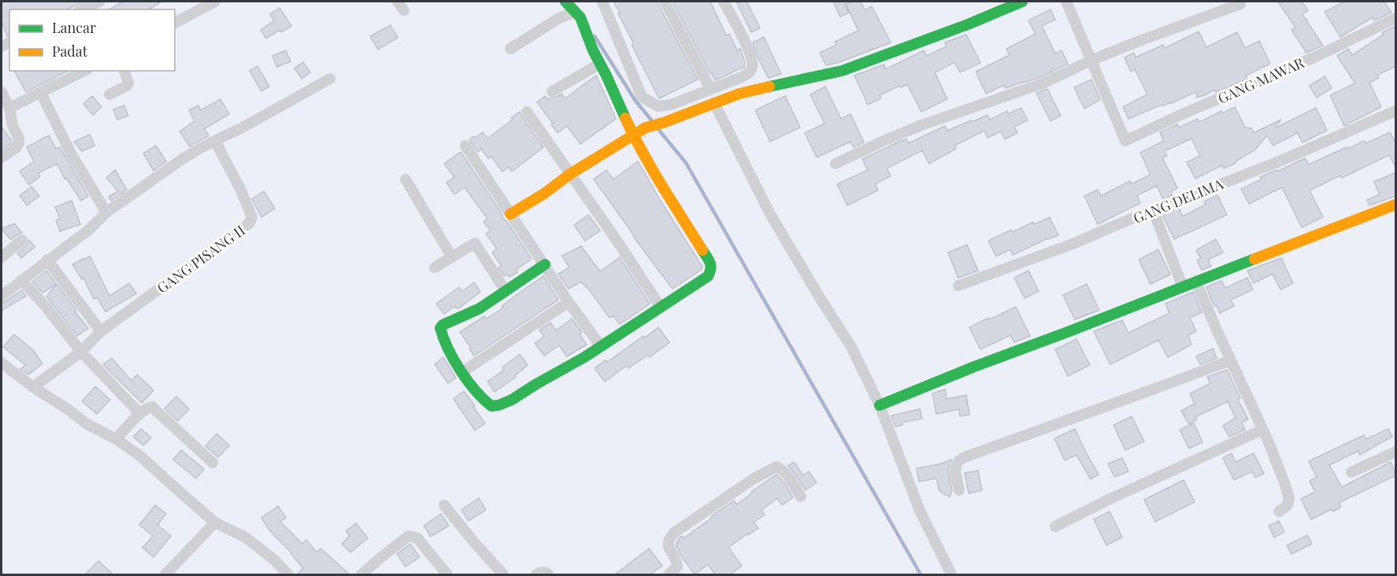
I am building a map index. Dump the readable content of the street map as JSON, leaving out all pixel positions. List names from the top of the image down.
{
  "streets": {
    "street": ["GANG MAWAR", "GANG DELIMA", "GANG PISANG II"]
  },
  "legend": ["Lancar", "Padat"]
}
